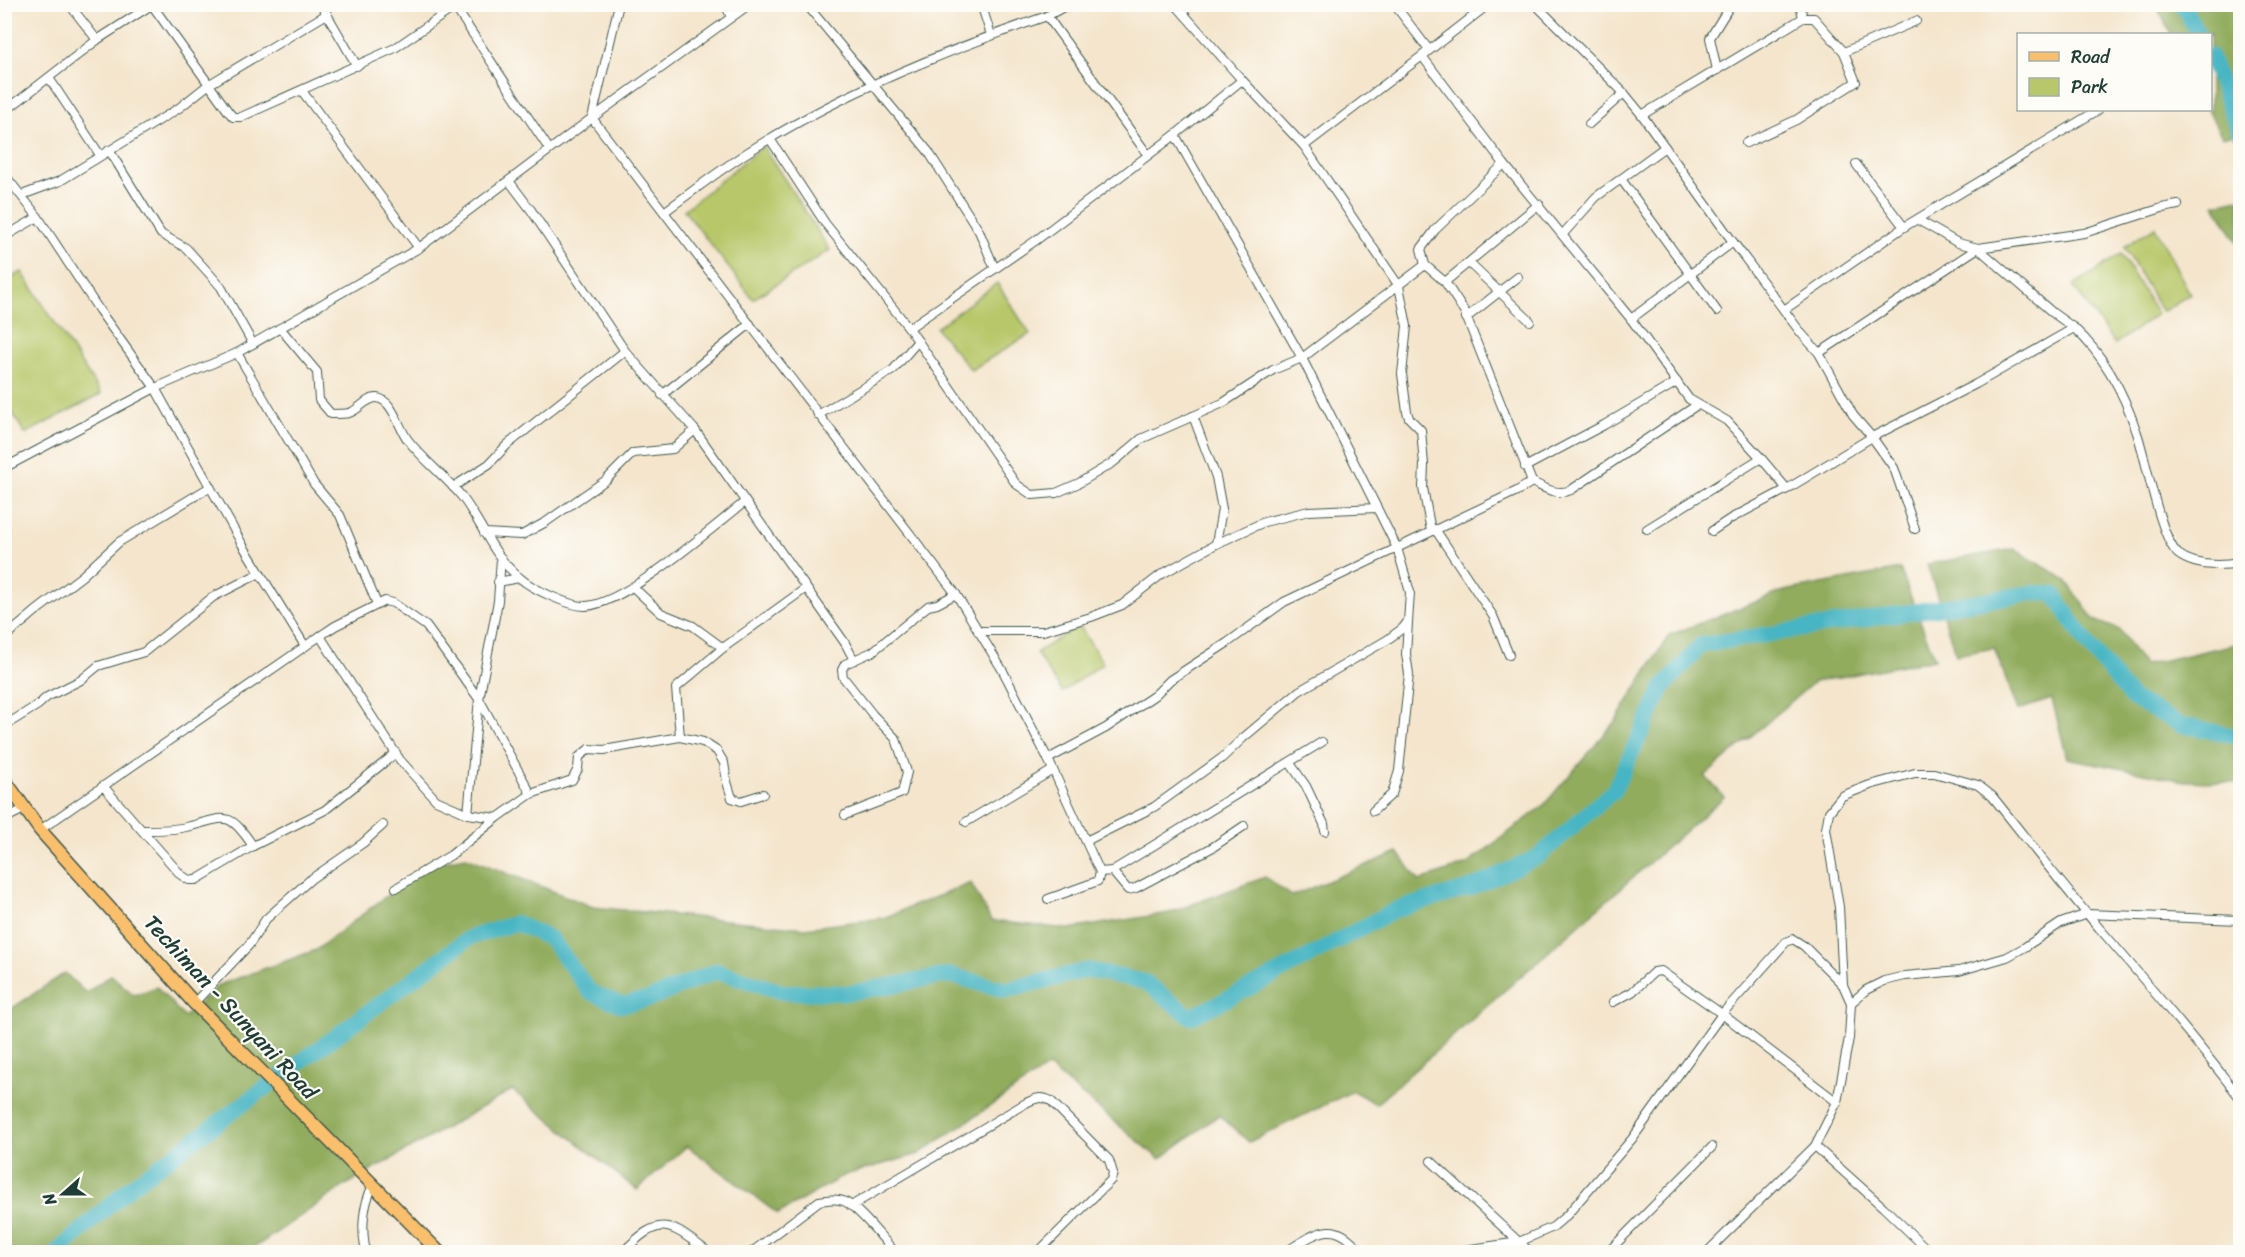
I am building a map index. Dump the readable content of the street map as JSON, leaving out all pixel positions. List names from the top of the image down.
{
  "streets": {
    "main road": ["Techiman - Sunyani Road"]
  },
  "legend": ["Road", "Park"],
  "north": "left"
}
